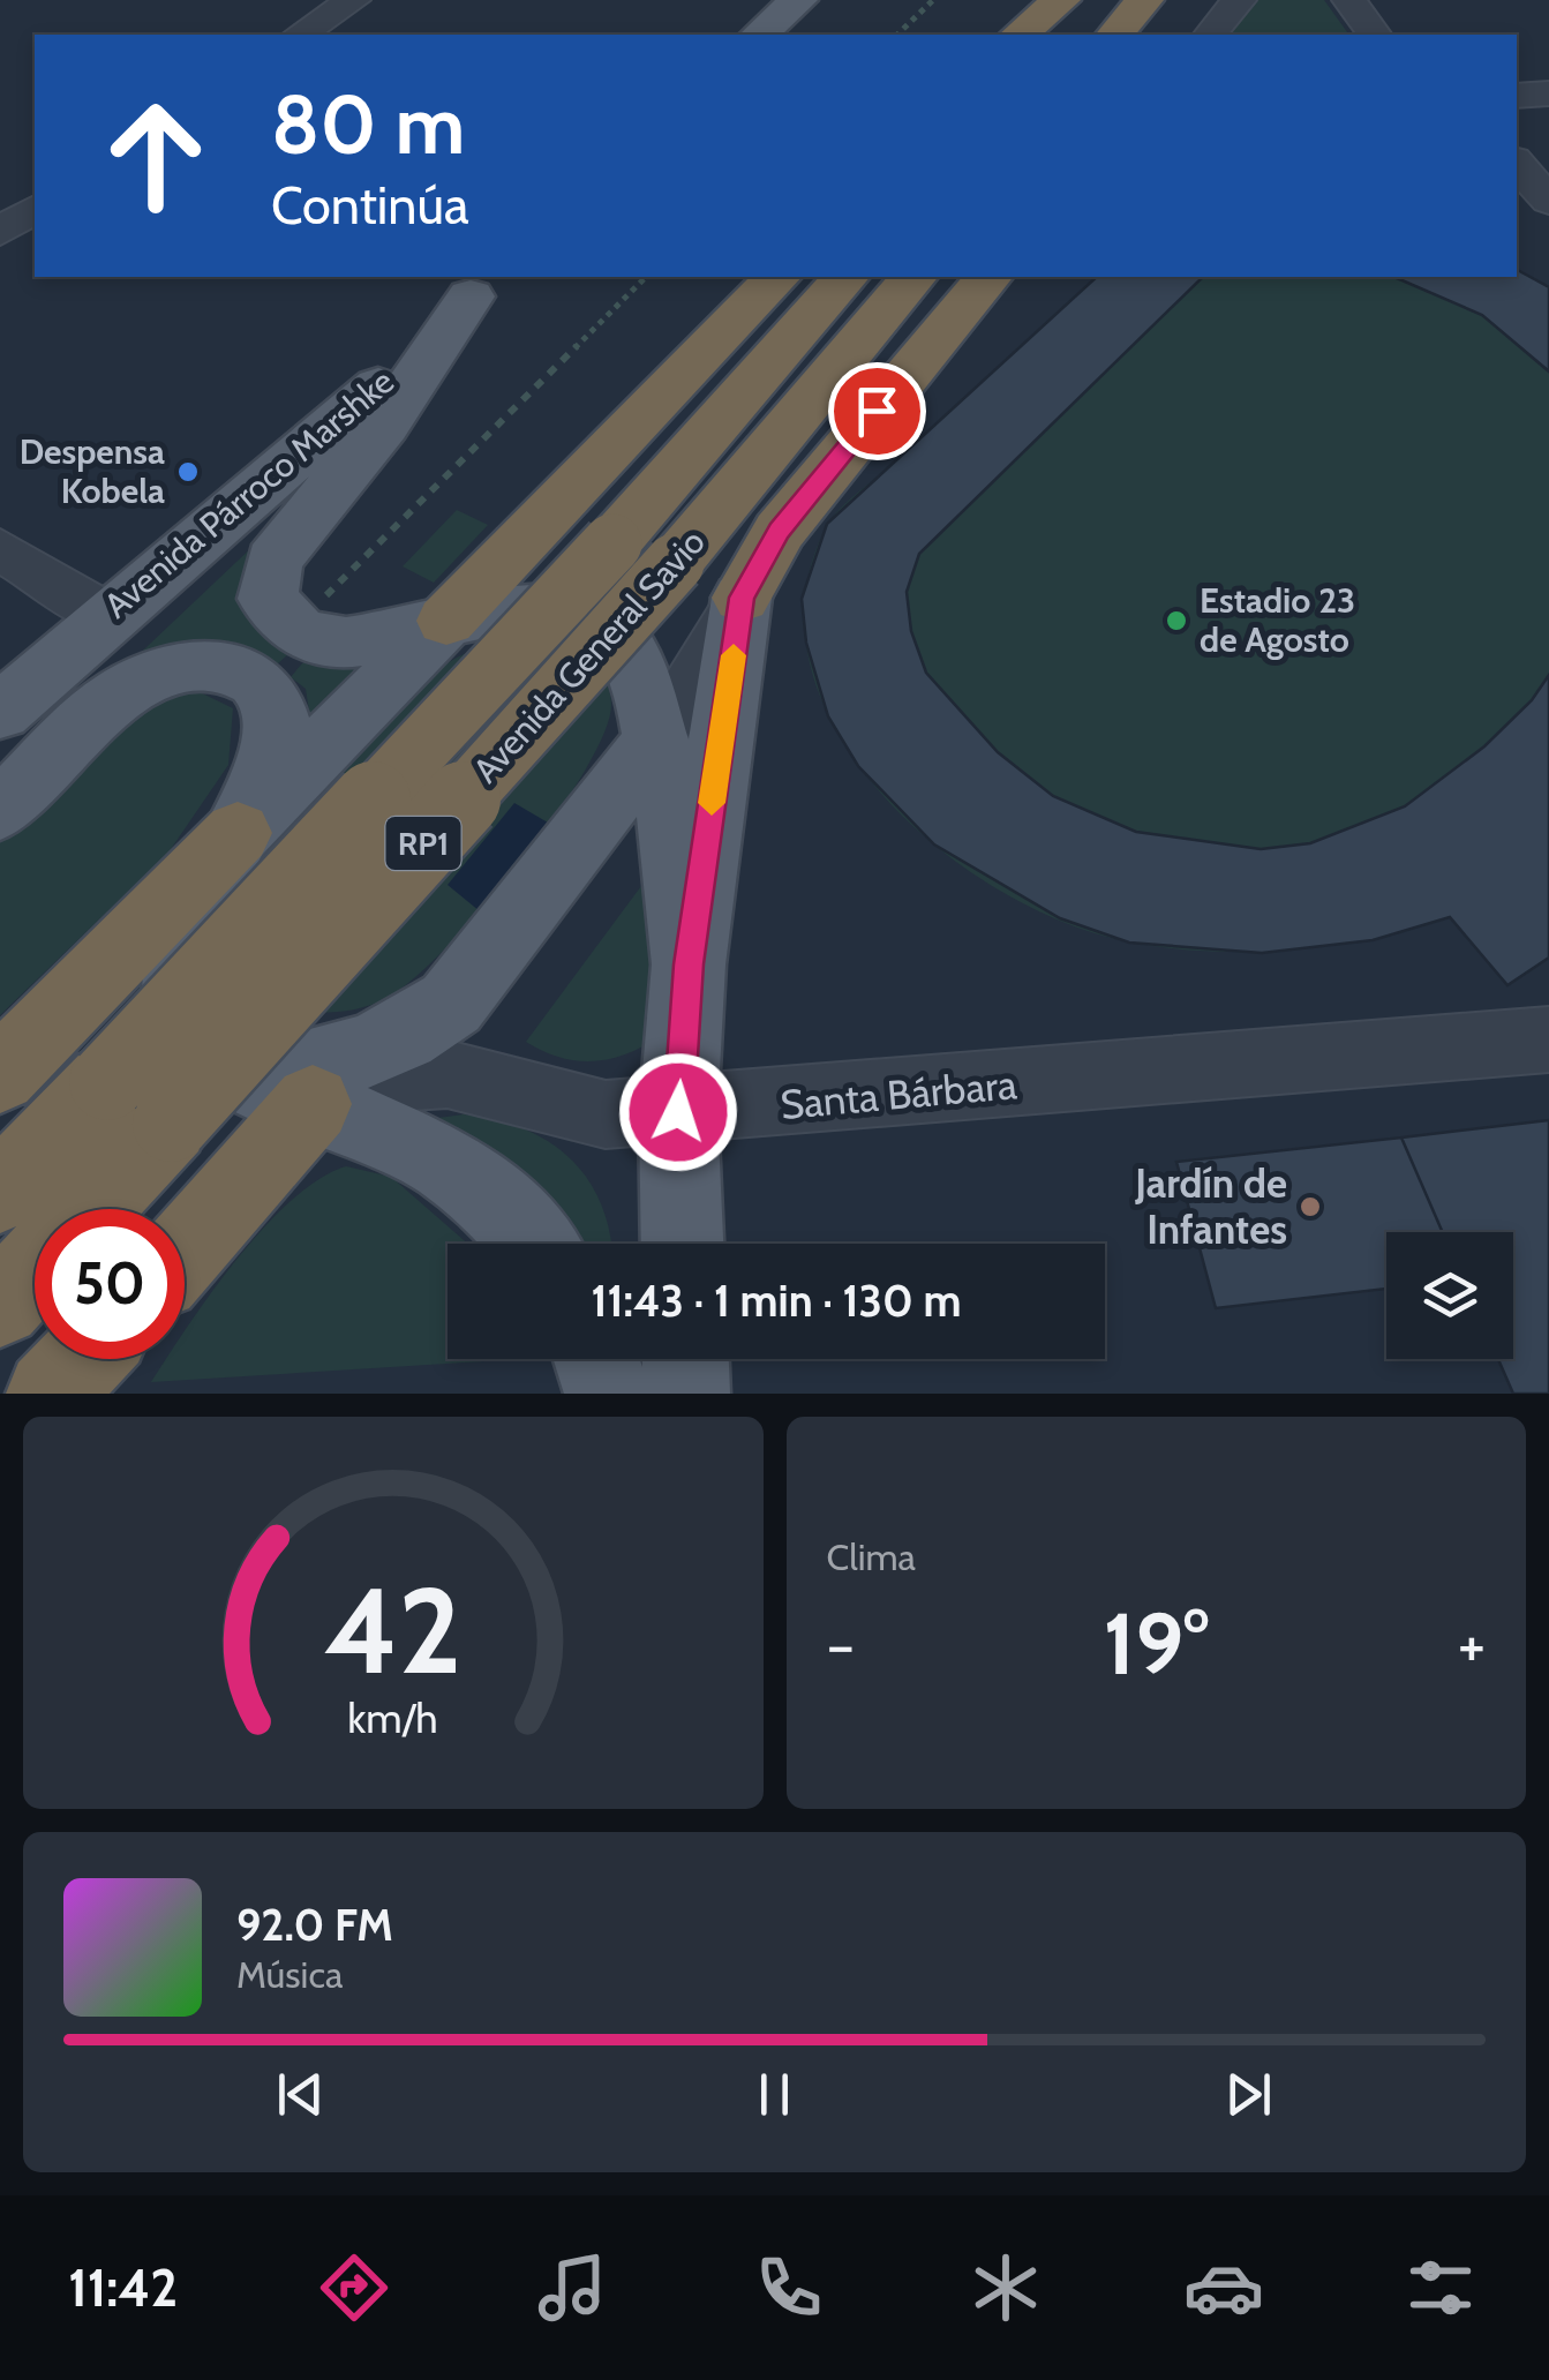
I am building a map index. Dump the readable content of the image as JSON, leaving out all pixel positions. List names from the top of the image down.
{
  "streets": {
    "highway": ["Avenida General Savio", "RP1"],
    "main road": ["Avenida Párroco Marshke"],
    "street": ["Santa Bárbara"]
  },
  "places": ["Despensa Kobela", "Estadio 23 de Agosto", "Jardín de Infantes"],
  "page": {
    "turn": ["80 m", "Continúa"],
    "limit": "50",
    "trip": "11:43 · 1 min · 130 m",
    "tile": "Clima",
    "heat": ["−", "19°", "+"],
    "song": ["92.0 FM", "Música"],
    "tabs": "11:42",
    "gauge": ["42", "km/h"]
  }
}
